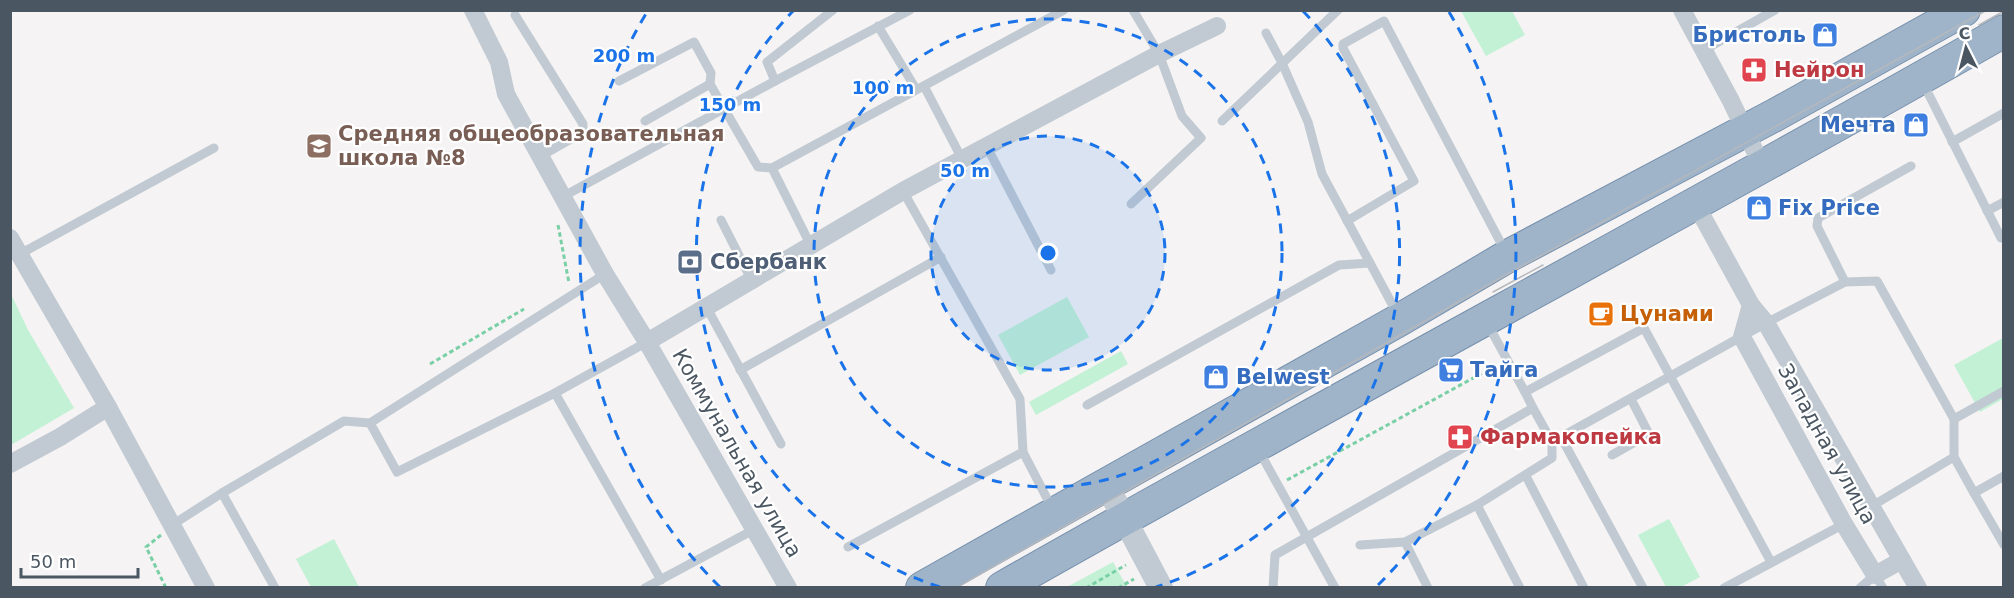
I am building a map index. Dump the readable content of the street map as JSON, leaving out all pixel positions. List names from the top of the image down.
{
  "streets": {
    "street": ["Западная улица", "Коммунальная улица"]
  },
  "places": {
    "shop": [
      "Бристоль",
      "Мечта",
      "Fix Price",
      "Belwest"
    ],
    "pharmacy": ["Нейрон", "Фармакопейка"],
    "school or university": ["Средняя общеобразовательная школа №8"],
    "bank": ["Сбербанк"],
    "cafe": ["Цунами"],
    "supermarket": ["Тайга"]
  },
  "scale_bar": "50 m",
  "north": "top",
  "rings": [
    "200 m",
    "100 m",
    "150 m",
    "50 m"
  ]
}
